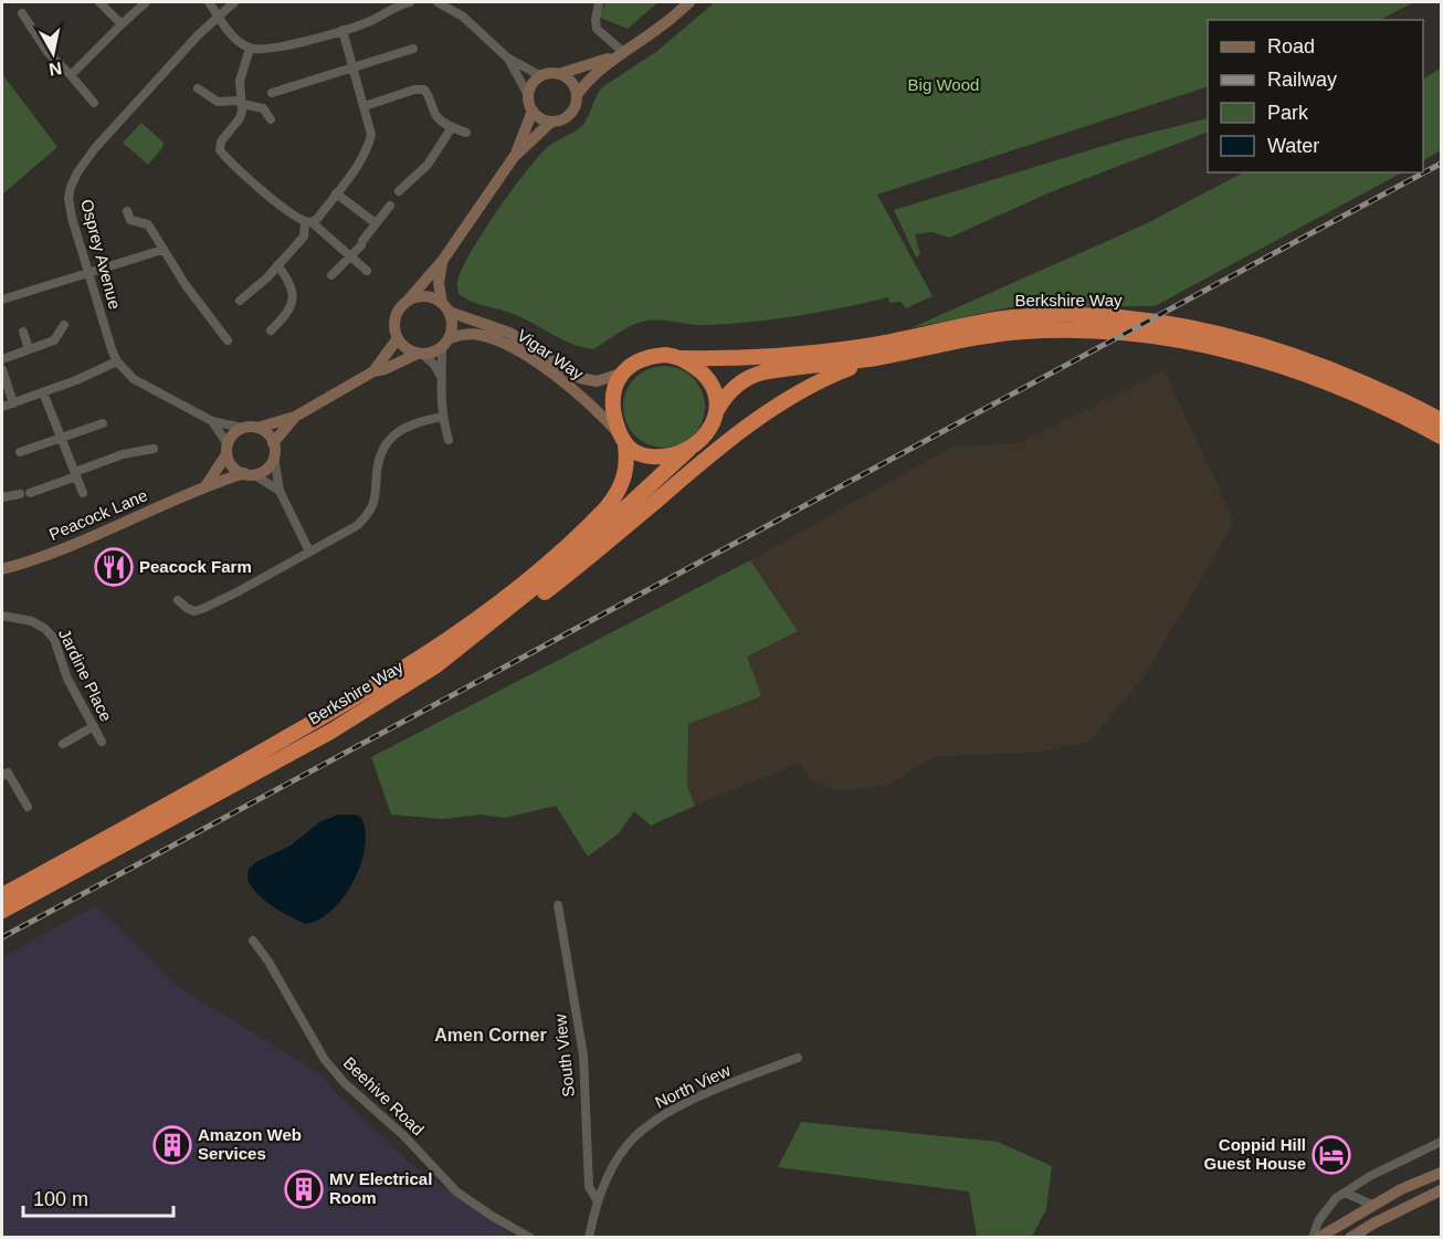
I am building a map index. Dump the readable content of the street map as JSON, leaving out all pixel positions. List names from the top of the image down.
{
  "streets": {
    "highway": ["Berkshire Way"],
    "street": [
      "Osprey Avenue",
      "Vigar Way",
      "Peacock Lane",
      "Jardine Place",
      "South View",
      "North View",
      "Beehive Road"
    ]
  },
  "crossings": [
    ["Osprey Avenue", "Peacock Lane"],
    ["Berkshire Way", "Vigar Way"],
    ["South View", "North View"]
  ],
  "districts": ["Amen Corner"],
  "parks": ["Big Wood"],
  "places": {
    "restaurant": ["Peacock Farm"],
    "building": ["Amazon Web Services", "MV Electrical Room"],
    "hotel": ["Coppid Hill Guest House"]
  },
  "legend": [
    "Road",
    "Railway",
    "Park",
    "Water"
  ],
  "scale_bar": "100 m",
  "north": "bottom"
}
